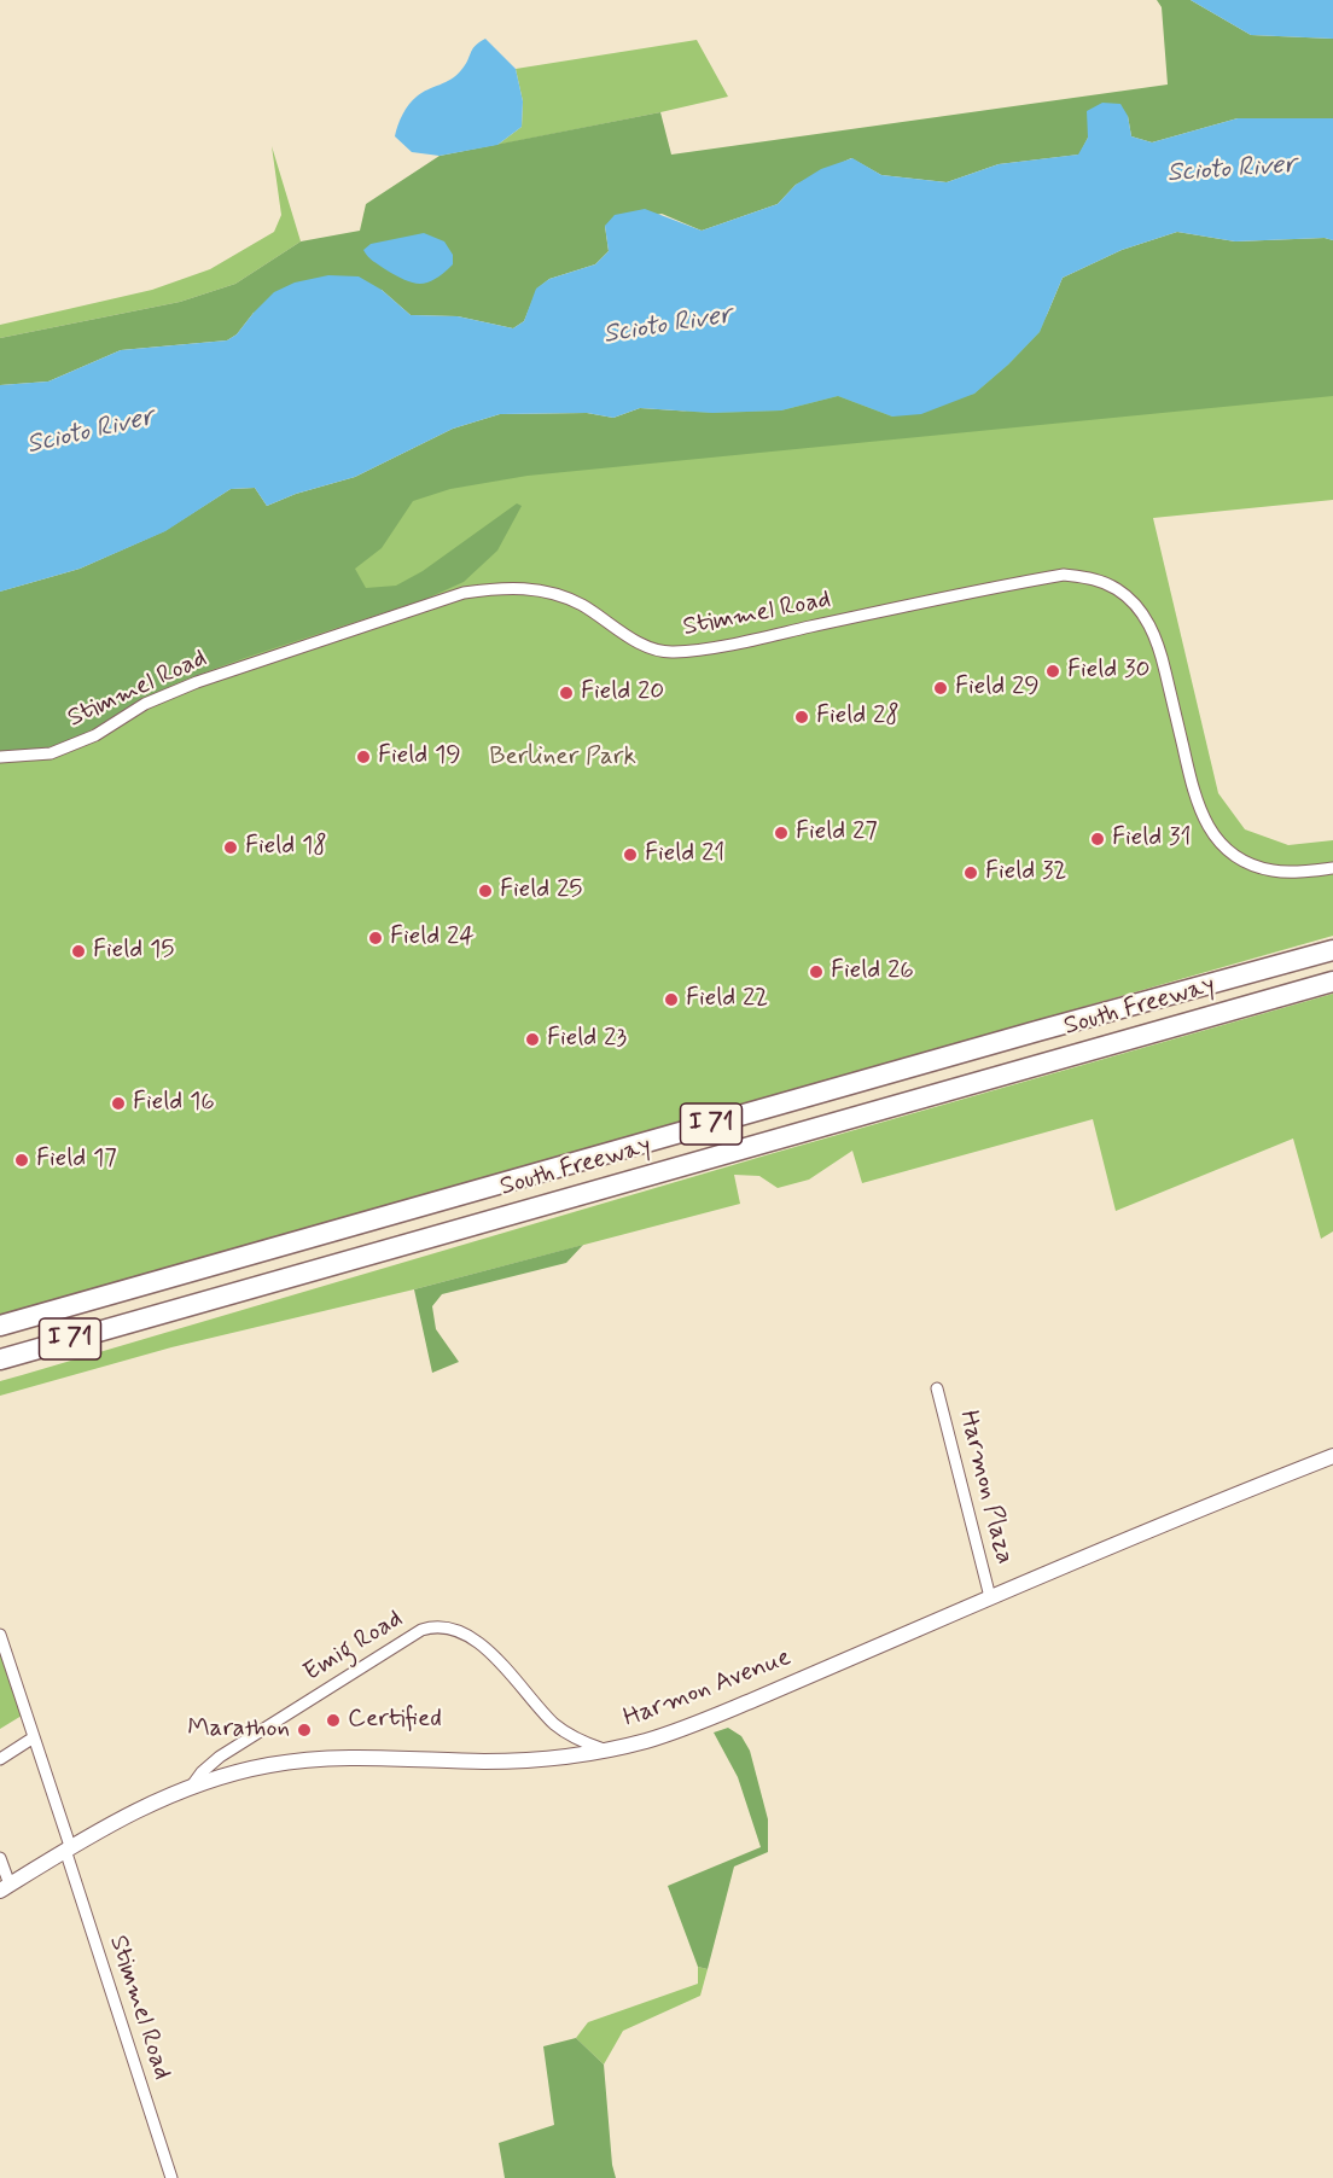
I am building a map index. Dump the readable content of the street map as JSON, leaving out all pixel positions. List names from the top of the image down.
{
  "streets": {
    "highway": ["South Freeway", "I 71"],
    "main road": ["Harmon Avenue"],
    "street": ["Stimmel Road", "Harmon Plaza", "Emig Road"]
  },
  "crossings": [
    ["Stimmel Road", "Harmon Avenue"],
    ["Harmon Plaza", "Harmon Avenue"],
    ["Emig Road", "Harmon Avenue"]
  ],
  "water": ["Scioto River"],
  "parks": ["Berliner Park"],
  "places": [
    "Field 30",
    "Field 29",
    "Field 20",
    "Field 28",
    "Field 19",
    "Field 27",
    "Field 31",
    "Field 18",
    "Field 21",
    "Field 32",
    "Field 25",
    "Field 24",
    "Field 15",
    "Field 26",
    "Field 22",
    "Field 23",
    "Field 16",
    "Field 17",
    "Certified",
    "Marathon"
  ]
}
